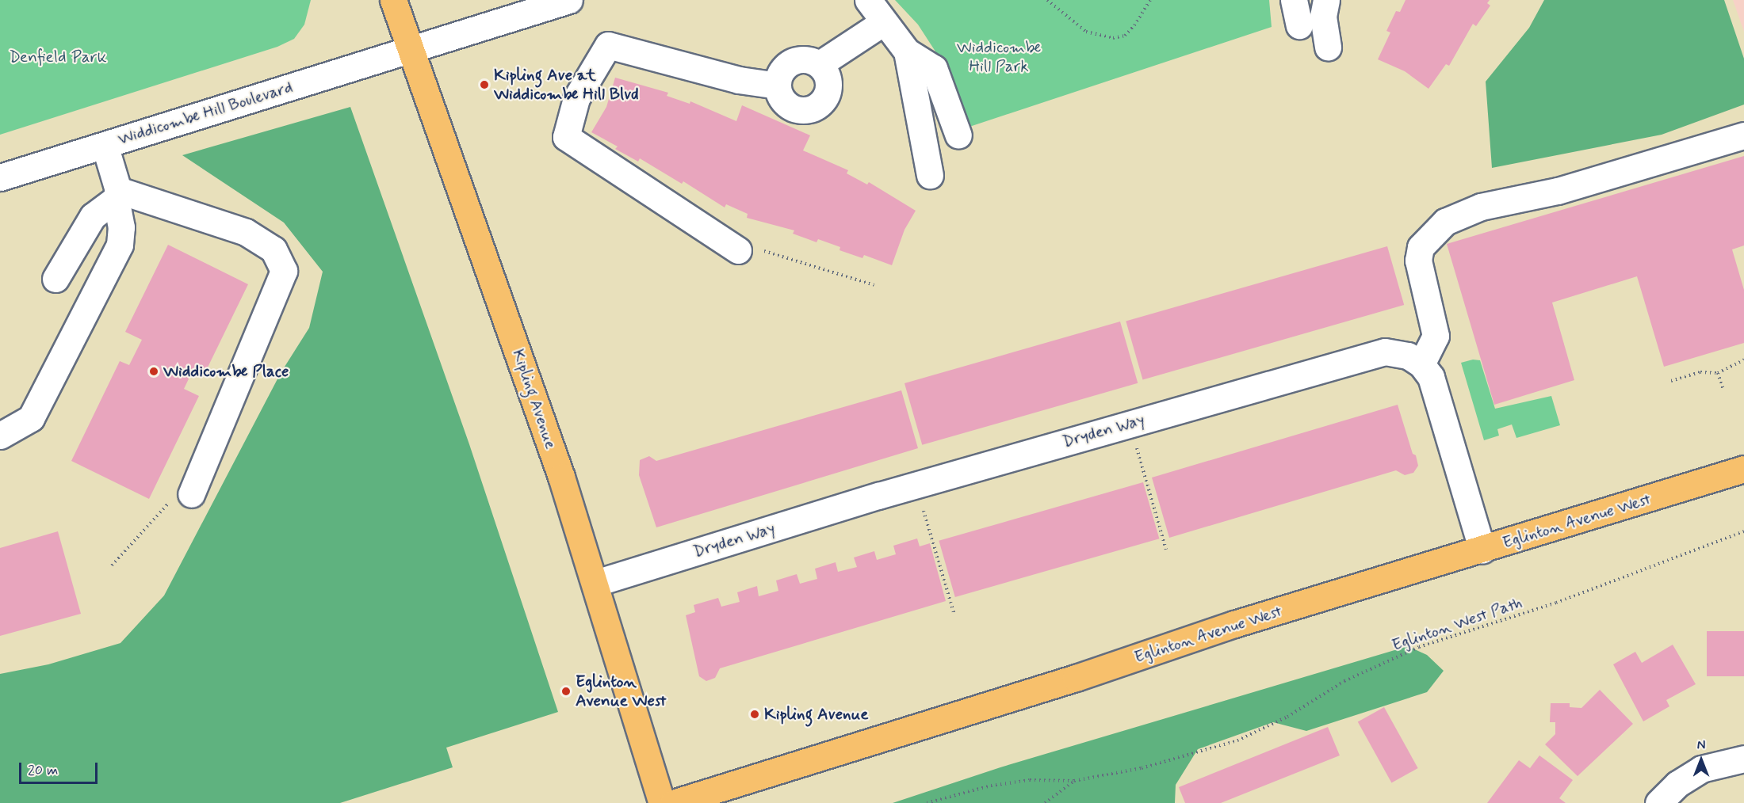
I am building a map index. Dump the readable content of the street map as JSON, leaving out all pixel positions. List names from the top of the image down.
{
  "streets": {
    "main road": ["Kipling Avenue", "Eglinton Avenue West"],
    "street": ["Widdicombe Hill Boulevard", "Dryden Way"],
    "path": ["Eglinton West Path"]
  },
  "crossings": [
    ["Widdicombe Hill Boulevard", "Kipling Avenue"],
    ["Kipling Avenue", "Dryden Way"]
  ],
  "parks": ["Widdicombe Hill Park", "Denfield Park"],
  "places": [
    "Kipling Ave at Widdicombe Hill Blvd",
    "Widdicombe Place",
    "Eglinton Avenue West",
    "Kipling Avenue"
  ],
  "scale_bar": "20 m",
  "north": "top"
}
